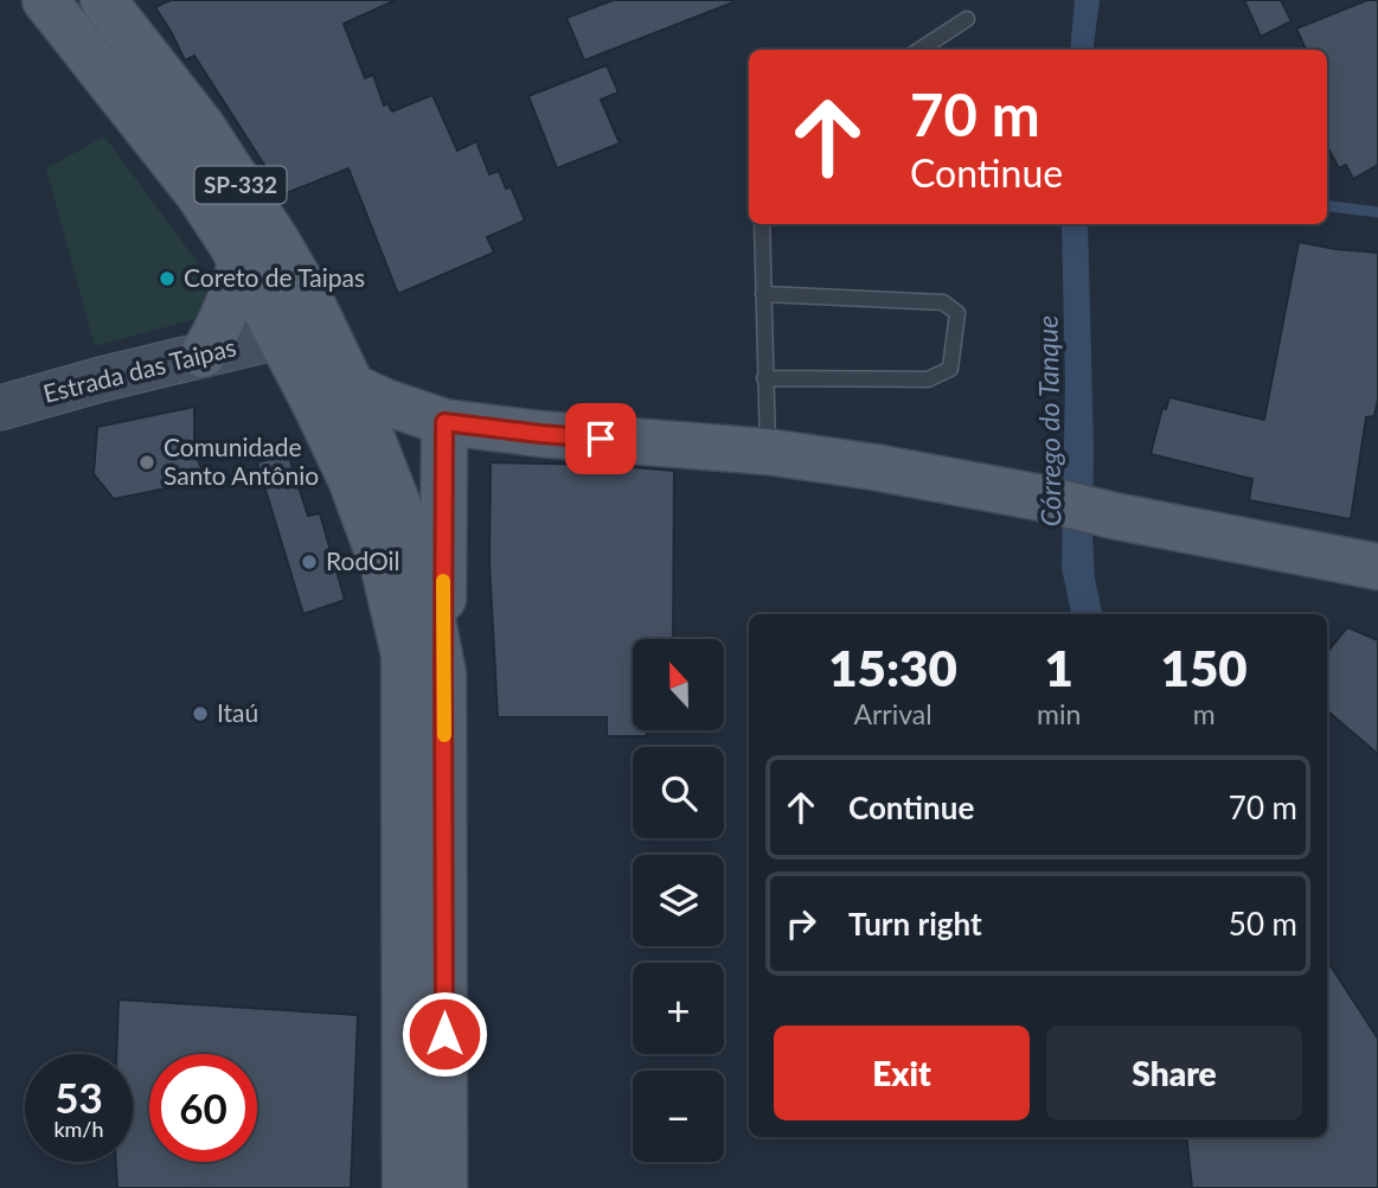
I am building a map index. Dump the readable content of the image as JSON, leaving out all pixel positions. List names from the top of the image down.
{
  "streets": {
    "main road": ["SP-332", "Estrada das Taipas"]
  },
  "crossings": [
    ["SP-332", "Estrada das Taipas"]
  ],
  "water": ["Córrego do Tanque"],
  "places": [
    "Coreto de Taipas",
    "Comunidade Santo Antônio",
    "RodOil",
    "Itaú"
  ],
  "north": "top",
  "page": {
    "turn": ["70 m", "Continue"],
    "eta": [
      "15:30",
      "Arrival",
      "1",
      "min",
      "150",
      "m"
    ],
    "map_buttons": ["+", "−"],
    "list": [
      {
        "name": "Continue",
        "value": "70 m"
      },
      {
        "name": "Turn right",
        "value": "50 m"
      }
    ],
    "buttons": ["Exit", "Share"],
    "speed": "53 km/h",
    "limit": "60"
  }
}
